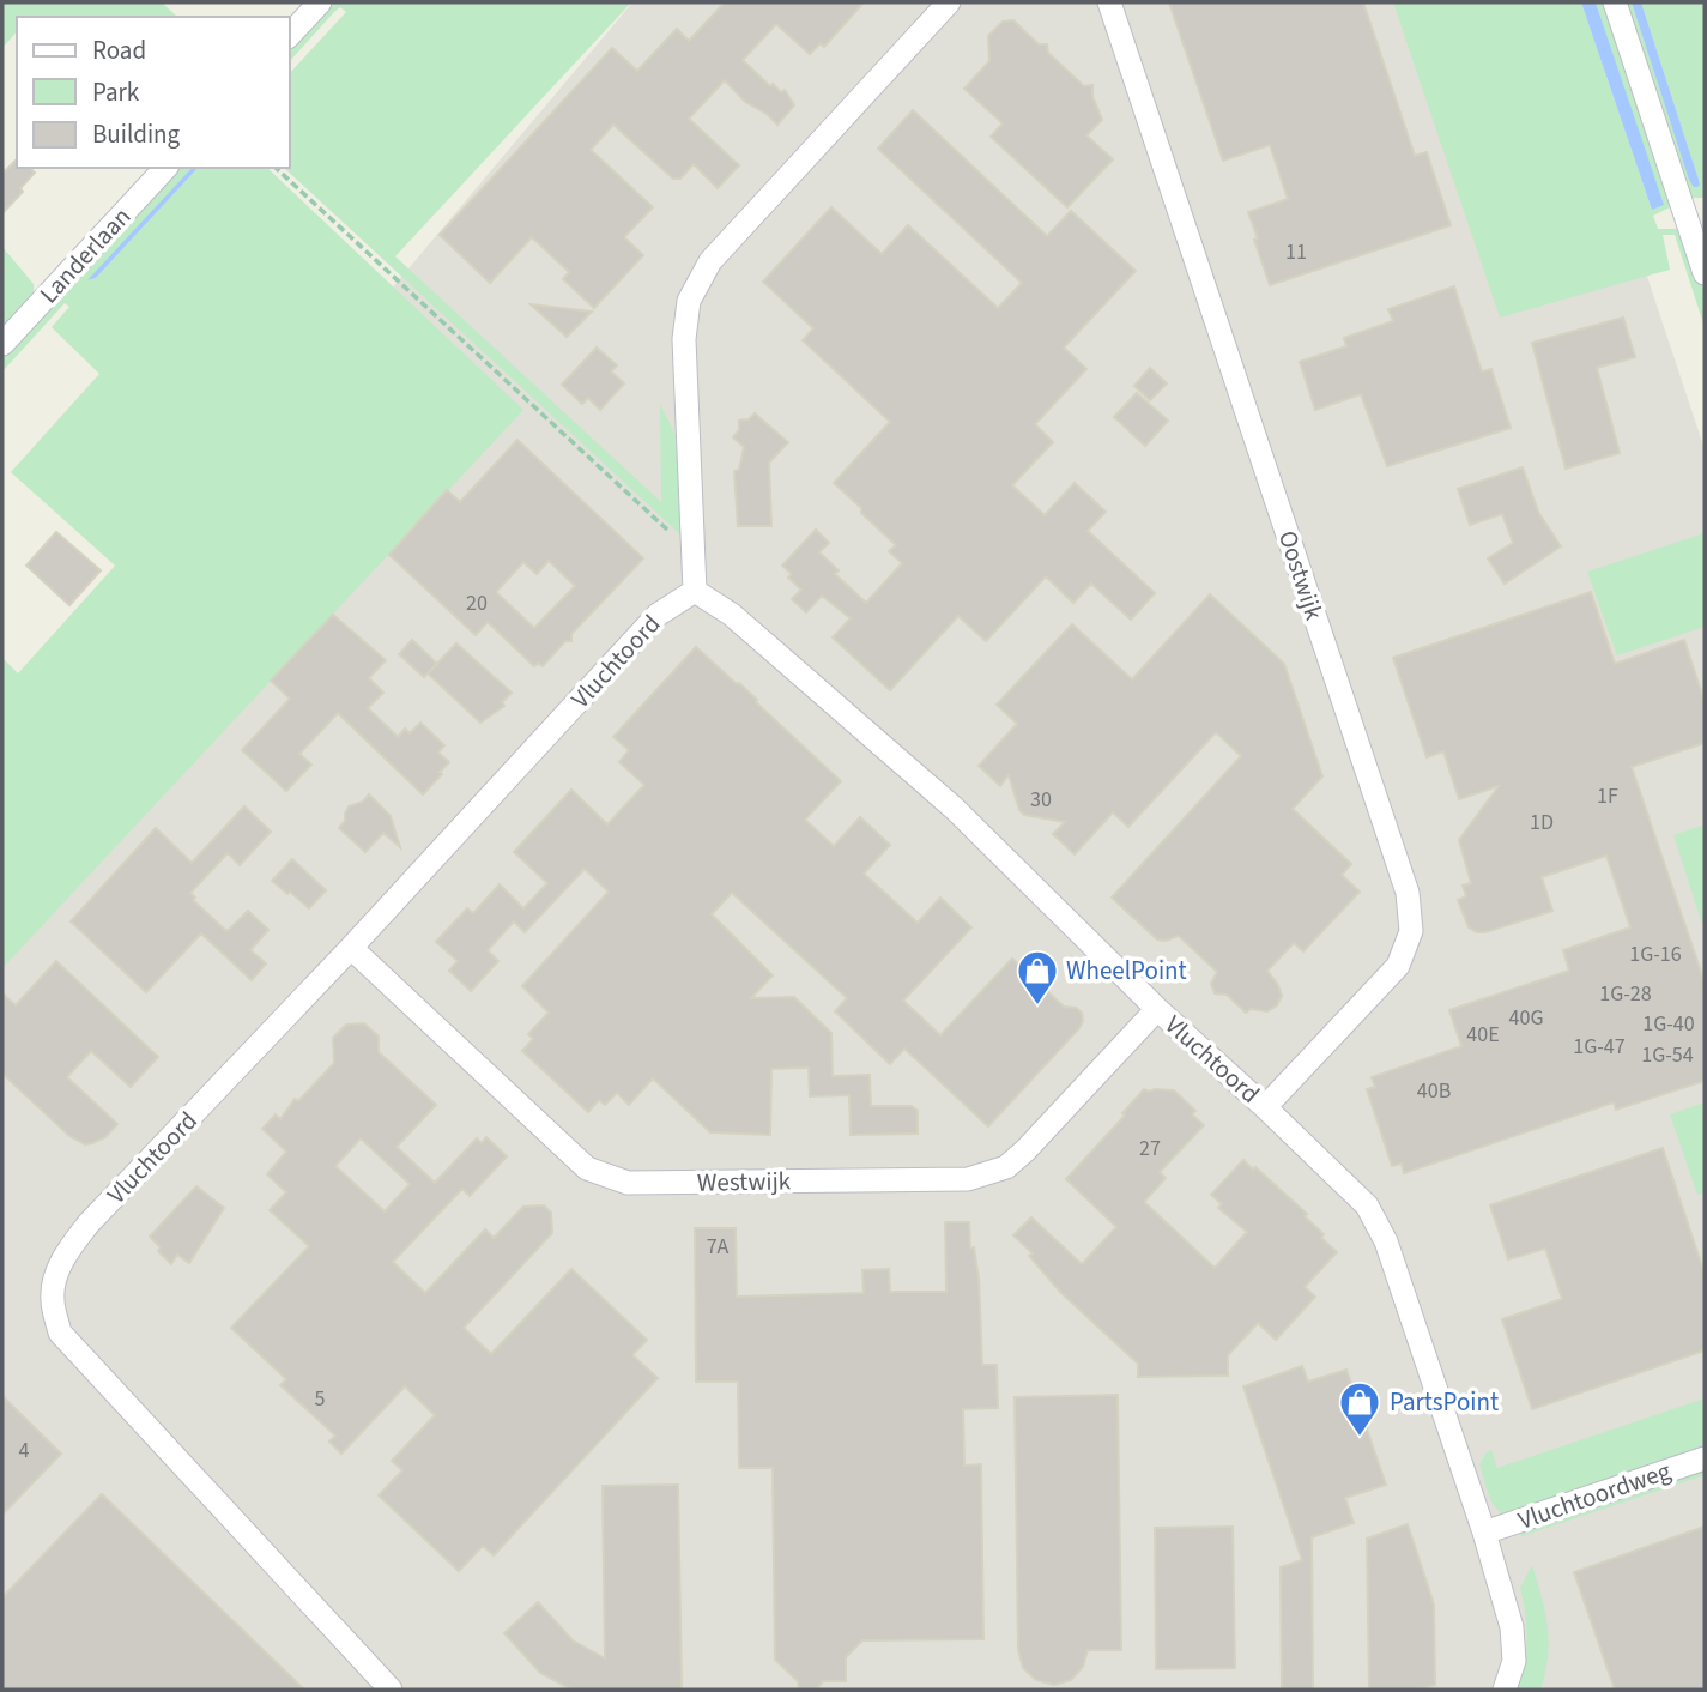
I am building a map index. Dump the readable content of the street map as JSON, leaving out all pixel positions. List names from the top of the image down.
{
  "streets": {
    "street": [
      "Landerlaan",
      "Oostwijk",
      "Vluchtoord",
      "Westwijk",
      "Vluchtoordweg"
    ]
  },
  "crossings": [
    ["Oostwijk", "Vluchtoord"],
    ["Vluchtoord", "Westwijk"],
    ["Vluchtoord", "Vluchtoordweg"]
  ],
  "places": {
    "shop": ["WheelPoint", "PartsPoint"]
  },
  "house_numbers": [
    "11",
    "20",
    "1F",
    "30",
    "1D",
    "1G-16",
    "1G-28",
    "40G",
    "1G-40",
    "40E",
    "1G-47",
    "1G-54",
    "40B",
    "27",
    "7A",
    "5",
    "4"
  ],
  "legend": ["Road", "Park", "Building"]
}
